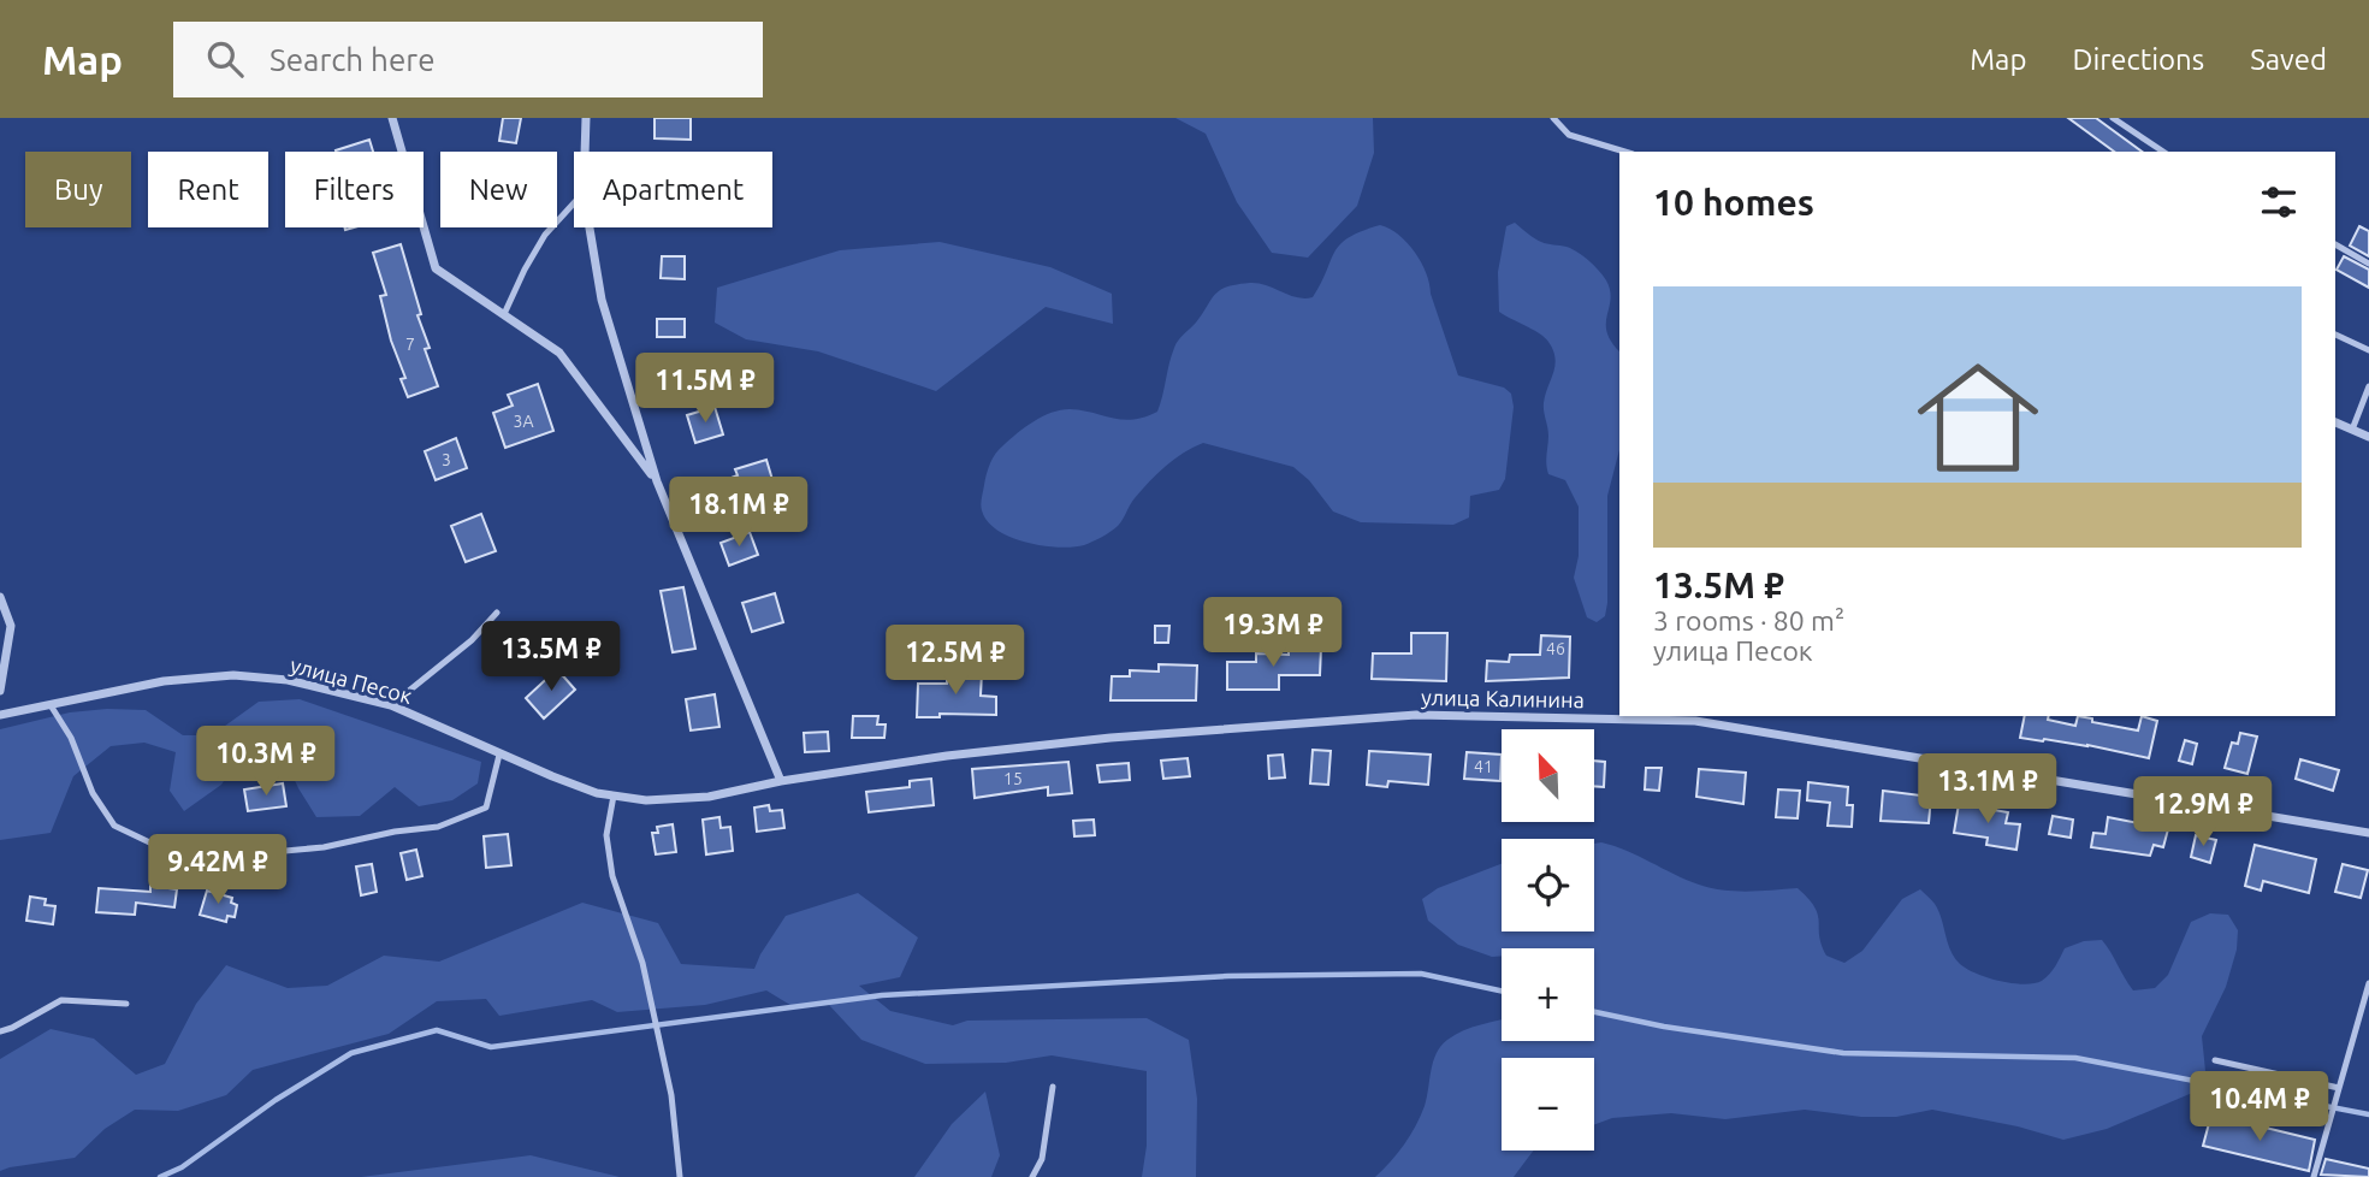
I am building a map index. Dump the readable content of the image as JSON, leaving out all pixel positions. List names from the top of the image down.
{
  "streets": {
    "street": ["улица Песок", "улица Калинина"]
  },
  "crossings": [
    ["улица Песок", "улица Калинина"]
  ],
  "house_numbers": [
    "7",
    "3А",
    "3",
    "46",
    "41",
    "15"
  ],
  "north": "top left",
  "page": {
    "header": "Map",
    "search": "Search here",
    "nav": ["Map", "Directions", "Saved"],
    "chip": [
      "Buy",
      "Rent",
      "Filters",
      "New",
      "Apartment"
    ],
    "heading": "10 homes",
    "list": [
      {
        "name": "13.5M ₽",
        "note": "3 rooms · 80 m² · улица Песок"
      }
    ],
    "price": [
      "11.5M ₽",
      "18.1M ₽",
      "19.3M ₽",
      "13.5M ₽",
      "12.5M ₽",
      "10.3M ₽",
      "13.1M ₽",
      "12.9M ₽",
      "9.42M ₽",
      "10.4M ₽"
    ],
    "map_buttons": ["+", "−"]
  }
}
